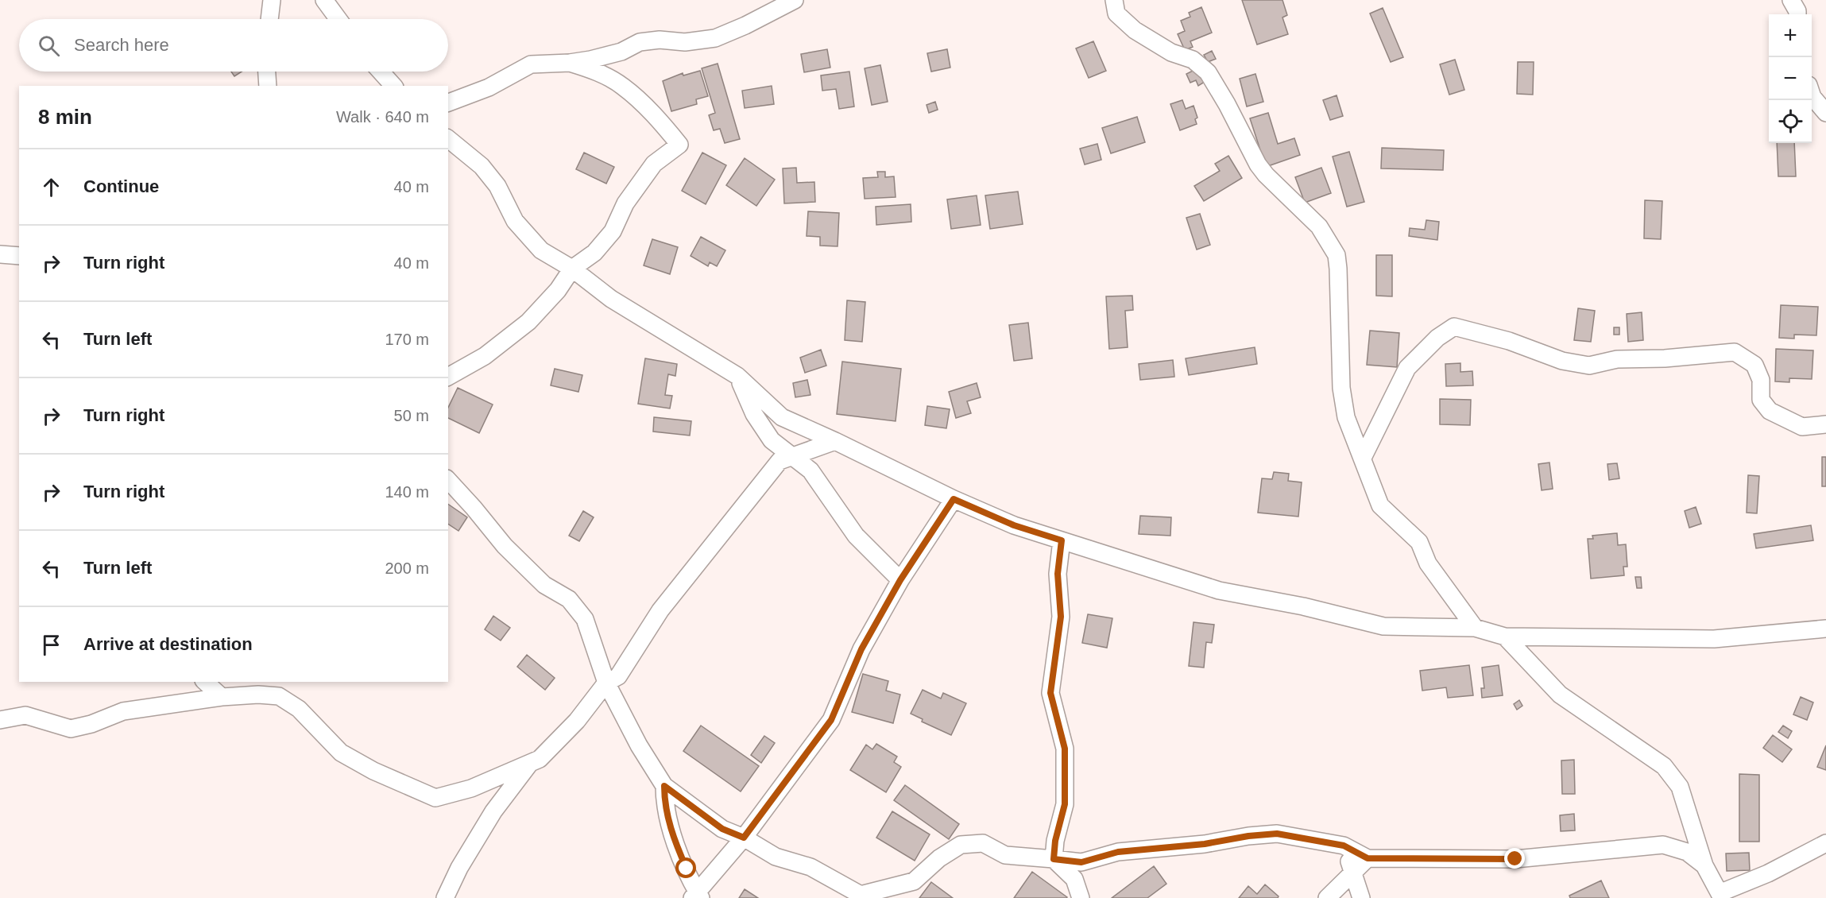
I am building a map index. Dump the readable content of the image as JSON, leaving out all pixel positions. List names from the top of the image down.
{
  "page": {
    "map_buttons": ["+", "−"],
    "search": "Search here",
    "heading": ["8 min", "Walk · 640 m"],
    "list": [
      ["Continue", "40 m"],
      ["Turn right", "40 m"],
      ["Turn left", "170 m"],
      ["Turn right", "50 m"],
      ["Turn right", "140 m"],
      ["Turn left", "200 m"],
      "Arrive at destination"
    ]
  }
}
